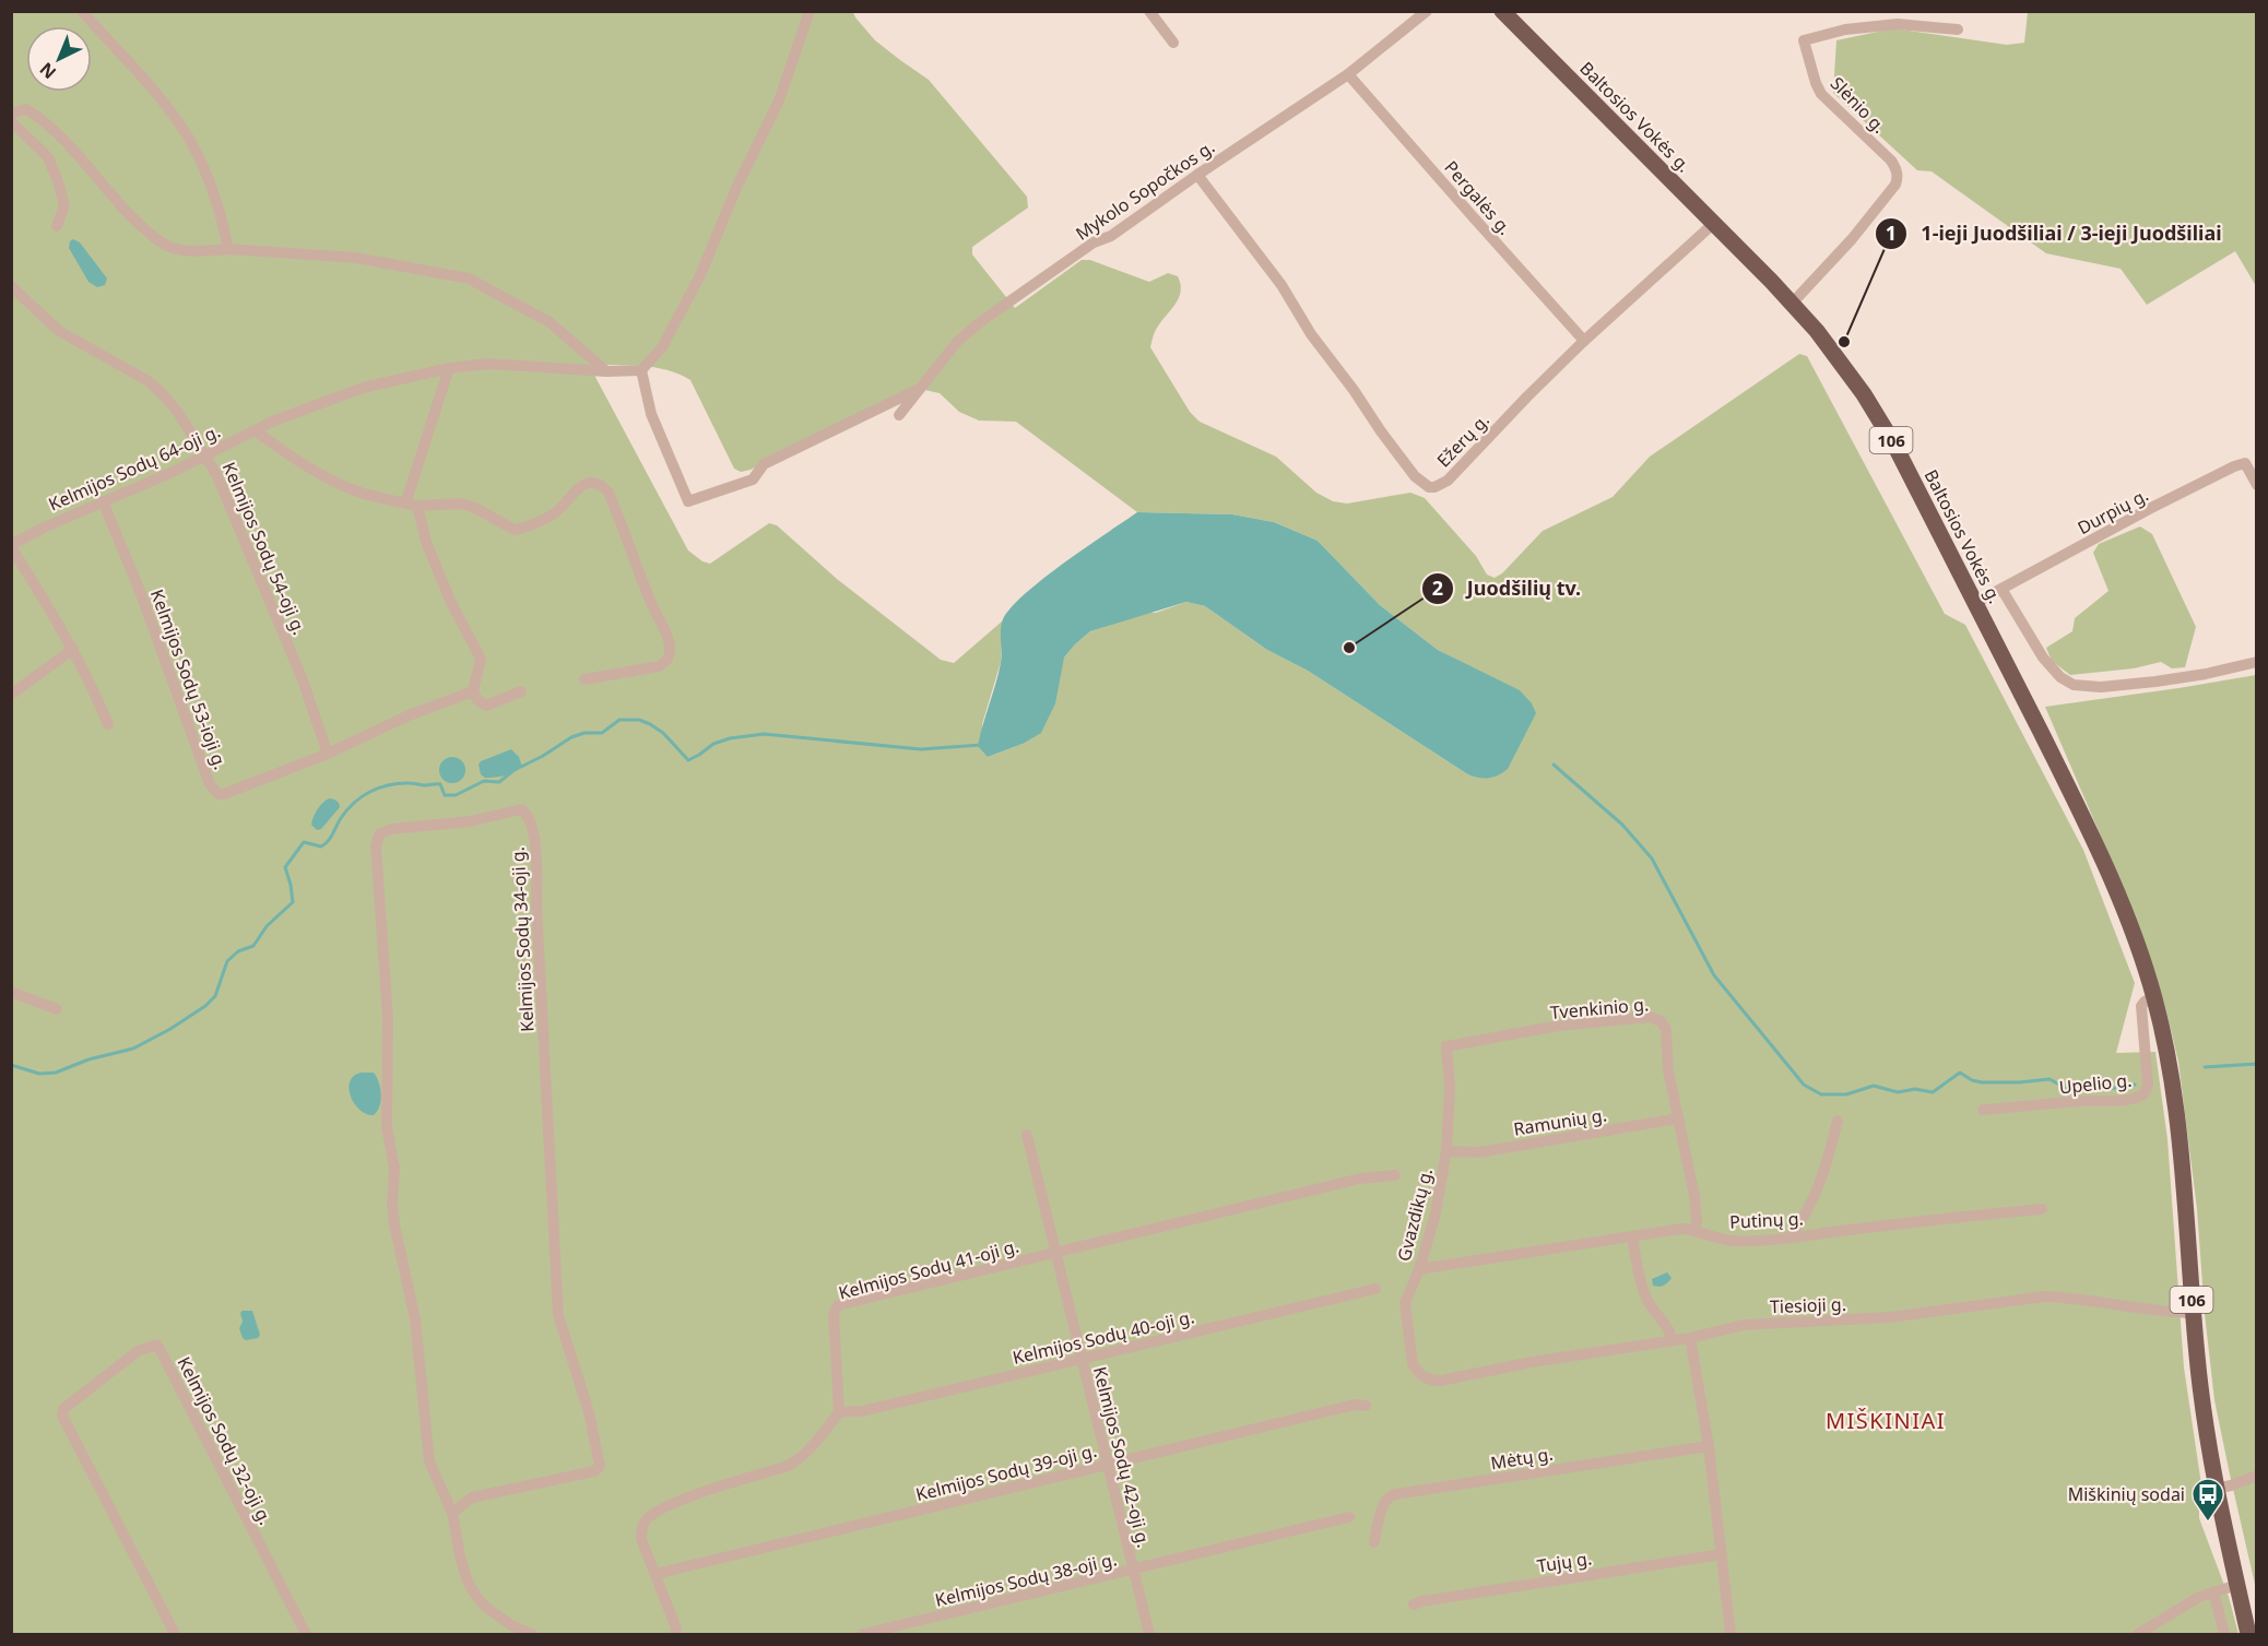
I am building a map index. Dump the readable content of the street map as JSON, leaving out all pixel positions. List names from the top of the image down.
{
  "streets": {
    "main road": ["Baltosios Vokės g.", "106"],
    "street": [
      "Slėnio g.",
      "Mykolo Sopočkos g.",
      "Pergalės g.",
      "Ežerų g.",
      "Kelmijos Sodų 64-oji g.",
      "Durpių g.",
      "Kelmijos Sodų 54-oji g.",
      "Kelmijos Sodų 53-ioji g.",
      "Kelmijos Sodų 34-oji g.",
      "Tvenkinio g.",
      "Upelio g.",
      "Ramunių g.",
      "Gvazdikų g.",
      "Putinų g.",
      "Kelmijos Sodų 41-oji g.",
      "Tiesioji g.",
      "Kelmijos Sodų 40-oji g.",
      "Kelmijos Sodų 32-oji g.",
      "Kelmijos Sodų 42-oji g.",
      "Mėtų g.",
      "Kelmijos Sodų 39-oji g.",
      "Tujų g.",
      "Kelmijos Sodų 38-oji g."
    ]
  },
  "crossings": [
    ["Slėnio g.", "Baltosios Vokės g."],
    ["Baltosios Vokės g.", "Ežerų g."],
    ["Baltosios Vokės g.", "106"],
    ["Baltosios Vokės g.", "Durpių g."],
    ["Baltosios Vokės g.", "Upelio g."],
    ["Mykolo Sopočkos g.", "Pergalės g."],
    ["Mykolo Sopočkos g.", "Ežerų g."],
    ["Pergalės g.", "Ežerų g."],
    ["106", "Upelio g."],
    ["106", "Tiesioji g."],
    ["Kelmijos Sodų 64-oji g.", "Kelmijos Sodų 54-oji g."],
    ["Kelmijos Sodų 64-oji g.", "Kelmijos Sodų 53-ioji g."],
    ["Kelmijos Sodų 54-oji g.", "Kelmijos Sodų 53-ioji g."],
    ["Tvenkinio g.", "Ramunių g."],
    ["Tvenkinio g.", "Gvazdikų g."],
    ["Tvenkinio g.", "Putinų g."],
    ["Ramunių g.", "Gvazdikų g."],
    ["Gvazdikų g.", "Putinų g."],
    ["Gvazdikų g.", "Tiesioji g."],
    ["Kelmijos Sodų 41-oji g.", "Kelmijos Sodų 40-oji g."],
    ["Kelmijos Sodų 41-oji g.", "Kelmijos Sodų 42-oji g."],
    ["Kelmijos Sodų 40-oji g.", "Kelmijos Sodų 42-oji g."],
    ["Kelmijos Sodų 42-oji g.", "Kelmijos Sodų 39-oji g."],
    ["Kelmijos Sodų 42-oji g.", "Kelmijos Sodų 38-oji g."]
  ],
  "districts": ["MIŠKINIAI"],
  "places": {
    "other": ["1-ieji Juodšiliai / 3-ieji Juodšiliai", "Juodšilių tv."],
    "bus stop": ["Miškinių sodai"]
  },
  "north": "bottom left"
}
